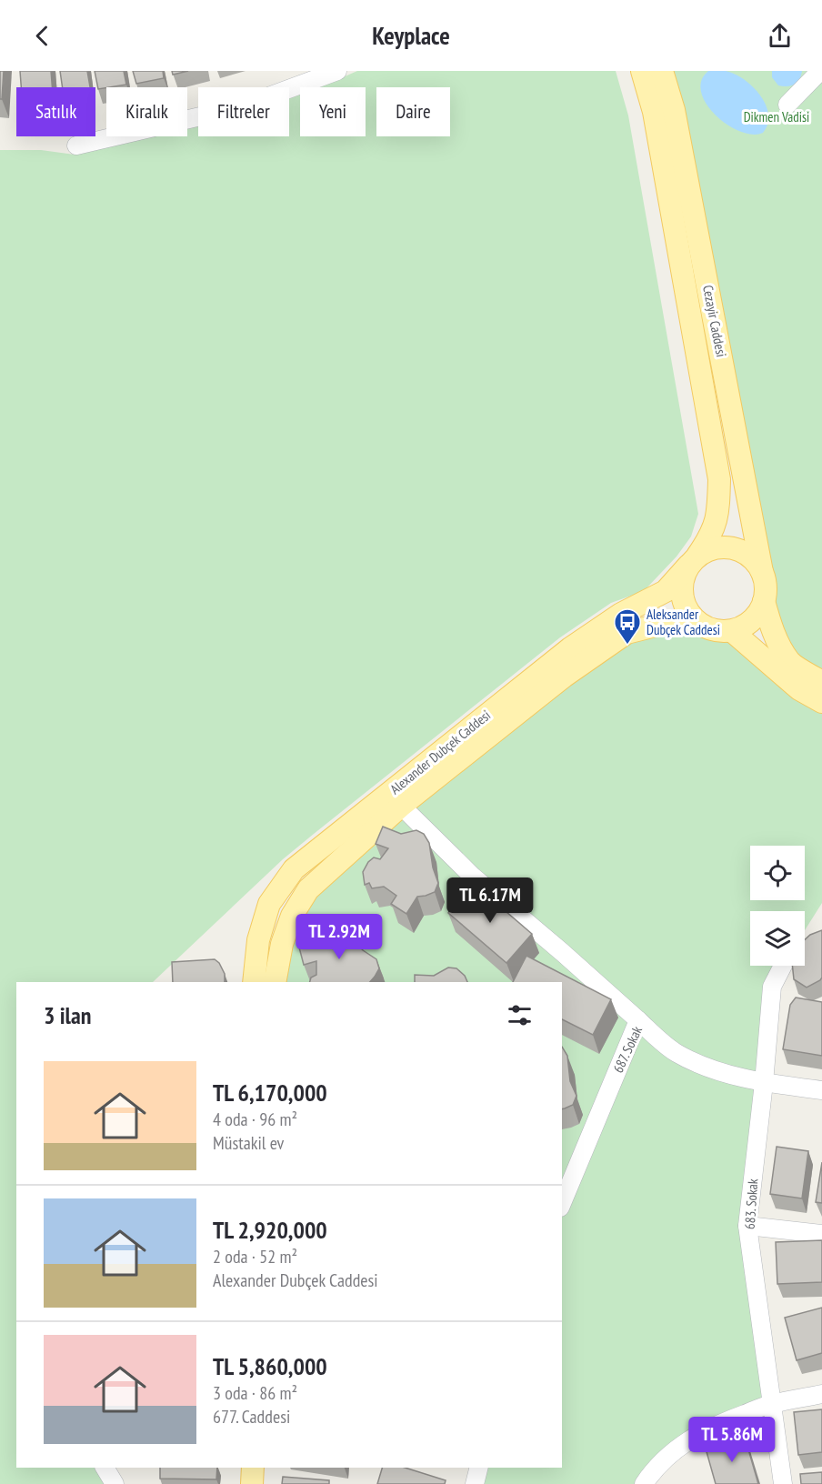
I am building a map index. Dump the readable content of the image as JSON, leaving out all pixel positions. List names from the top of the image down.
{
  "streets": {
    "main road": ["Cezayir Caddesi", "Alexander Dubçek Caddesi"],
    "street": ["687. Sokak", "683. Sokak"]
  },
  "crossings": [
    ["Cezayir Caddesi", "Alexander Dubçek Caddesi"],
    ["687. Sokak", "683. Sokak"]
  ],
  "parks": ["Dikmen Vadisi"],
  "places": {
    "bus stop": ["Aleksander Dubçek Caddesi"]
  },
  "page": {
    "header": "Keyplace",
    "chip": [
      "Satılık",
      "Kiralık",
      "Filtreler",
      "Yeni",
      "Daire"
    ],
    "price": ["TL 6.17M", "TL 2.92M", "TL 5.86M"],
    "heading": "3 ilan",
    "list": [
      {
        "name": "TL 6,170,000",
        "note": "4 oda · 96 m² · Müstakil ev"
      },
      {
        "name": "TL 2,920,000",
        "note": "2 oda · 52 m² · Alexander Dubçek Caddesi"
      },
      {
        "name": "TL 5,860,000",
        "note": "3 oda · 86 m² · 677. Caddesi"
      }
    ]
  }
}
